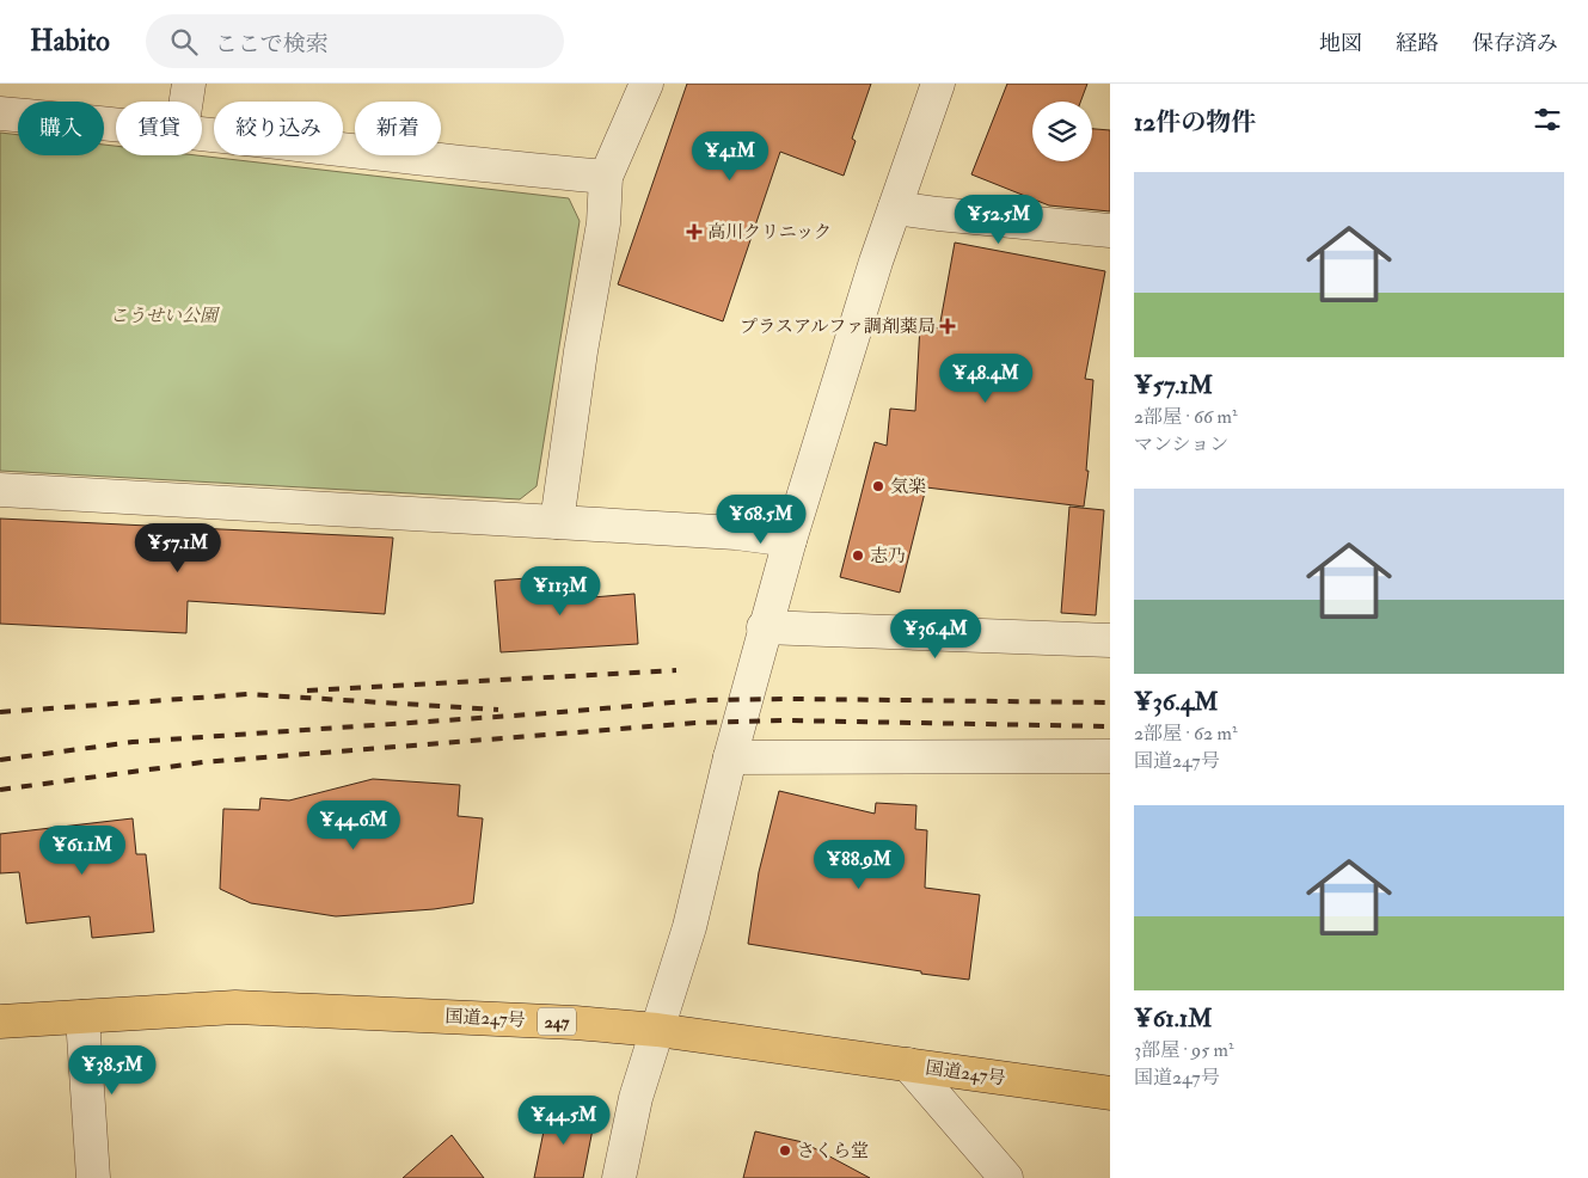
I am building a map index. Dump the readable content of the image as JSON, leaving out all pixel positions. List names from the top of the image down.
{
  "streets": {
    "highway": ["国道247号", "247"]
  },
  "parks": ["こうせい公園"],
  "places": {
    "health": ["高川クリニック", "プラスアルファ調剤薬局"],
    "other": ["気楽", "志乃", "さくら堂"]
  },
  "page": {
    "header": "Habito",
    "search": "ここで検索",
    "nav": ["地図", "経路", "保存済み"],
    "heading": "12件の物件",
    "chip": [
      "購入",
      "賃貸",
      "絞り込み",
      "新着"
    ],
    "price": [
      "¥41M",
      "¥52.5M",
      "¥48.4M",
      "¥68.5M",
      "¥57.1M",
      "¥113M",
      "¥36.4M",
      "¥44.6M",
      "¥61.1M",
      "¥88.9M",
      "¥38.5M",
      "¥44.5M"
    ],
    "list": [
      {
        "name": "¥57.1M",
        "note": "2部屋 · 66 m² · マンション"
      },
      {
        "name": "¥36.4M",
        "note": "2部屋 · 62 m² · 国道247号"
      },
      {
        "name": "¥61.1M",
        "note": "3部屋 · 95 m² · 国道247号"
      }
    ]
  }
}
